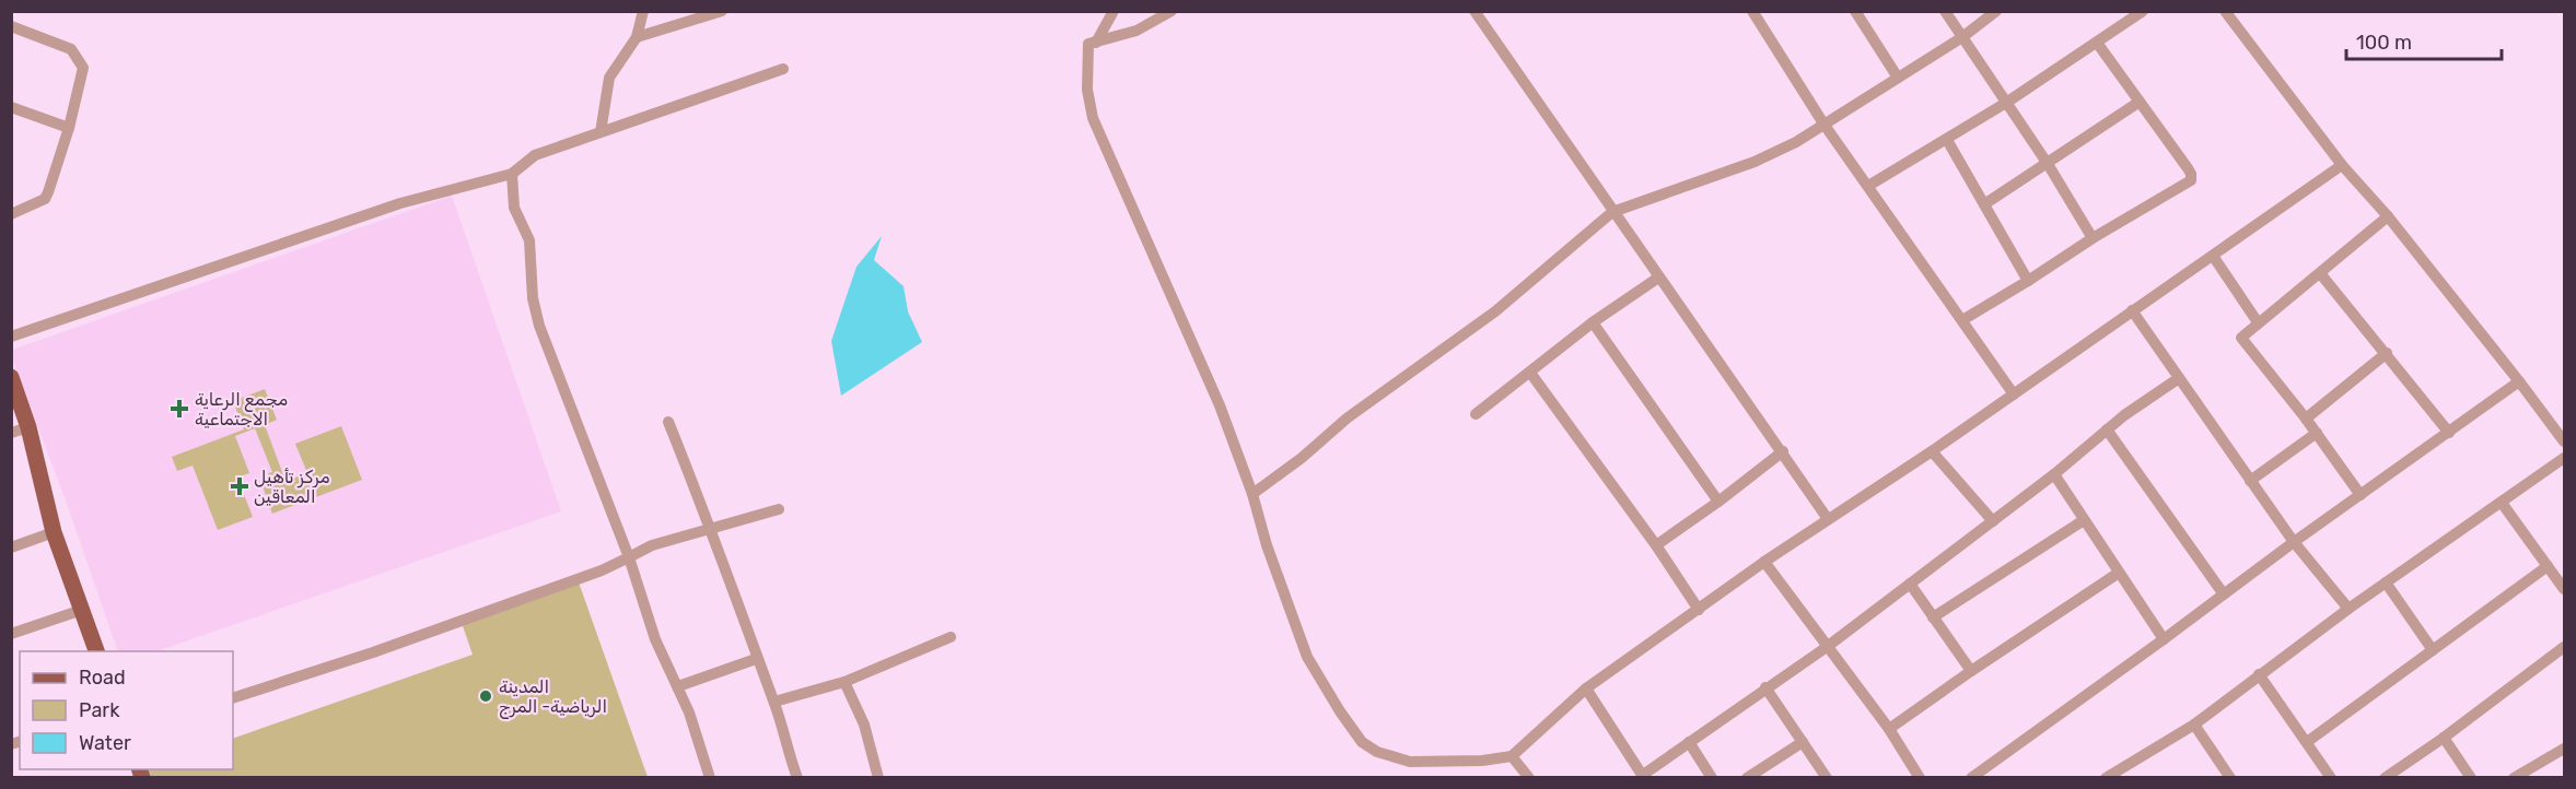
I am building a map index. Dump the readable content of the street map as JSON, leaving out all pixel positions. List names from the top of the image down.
{
  "places": {
    "health": ["مجمع الرعاية الاجتماعية", "مركز تأهيل المعاقين"],
    "other": ["المدينة الرياضية- المرج"]
  },
  "legend": ["Road", "Park", "Water"],
  "scale_bar": "100 m"
}
